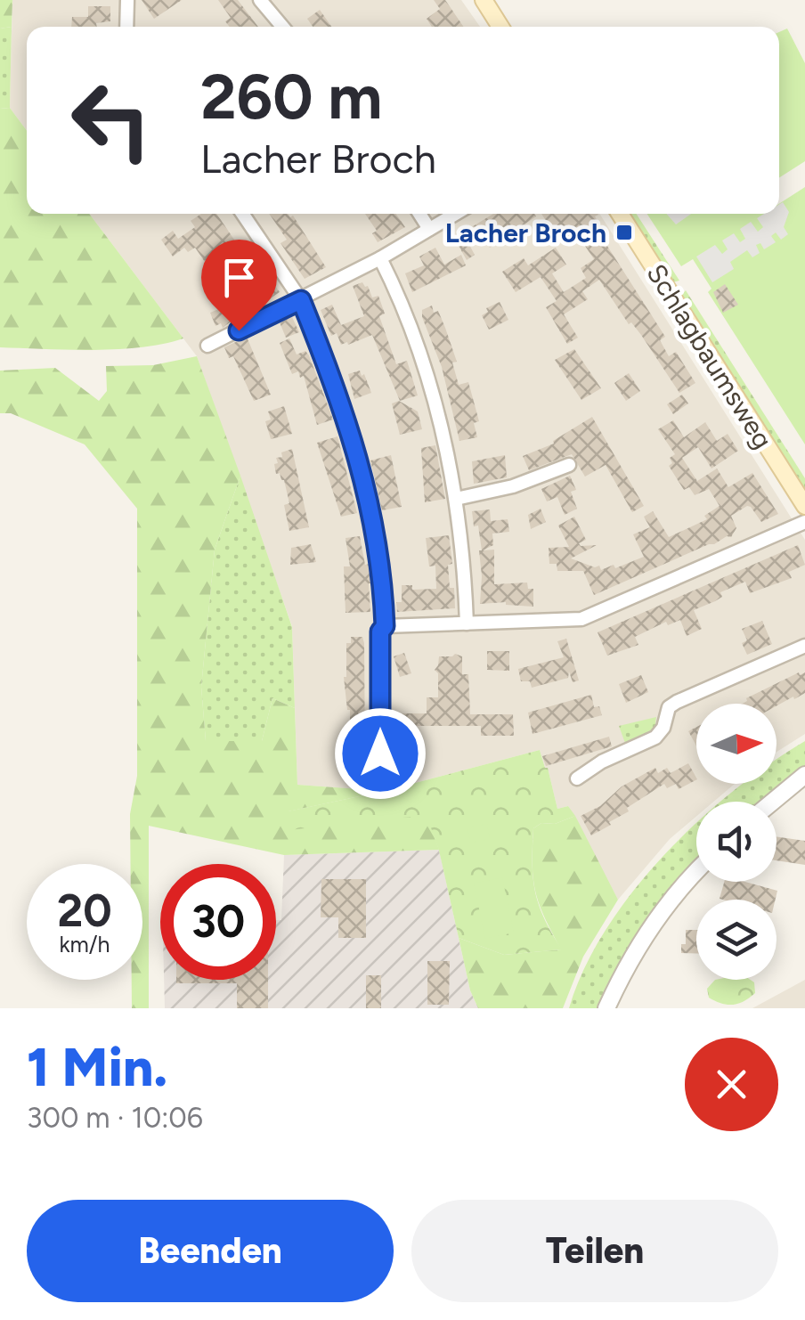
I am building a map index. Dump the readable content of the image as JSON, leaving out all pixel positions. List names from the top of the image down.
{
  "streets": {
    "main road": ["Schlagbaumsweg"]
  },
  "places": {
    "transit": ["Lacher Broch"]
  },
  "north": "right",
  "page": {
    "turn": ["260 m", "Lacher Broch"],
    "speed": "20 km/h",
    "limit": "30",
    "heading": ["1 Min.", "300 m · 10:06"],
    "buttons": ["Beenden", "Teilen"]
  }
}
